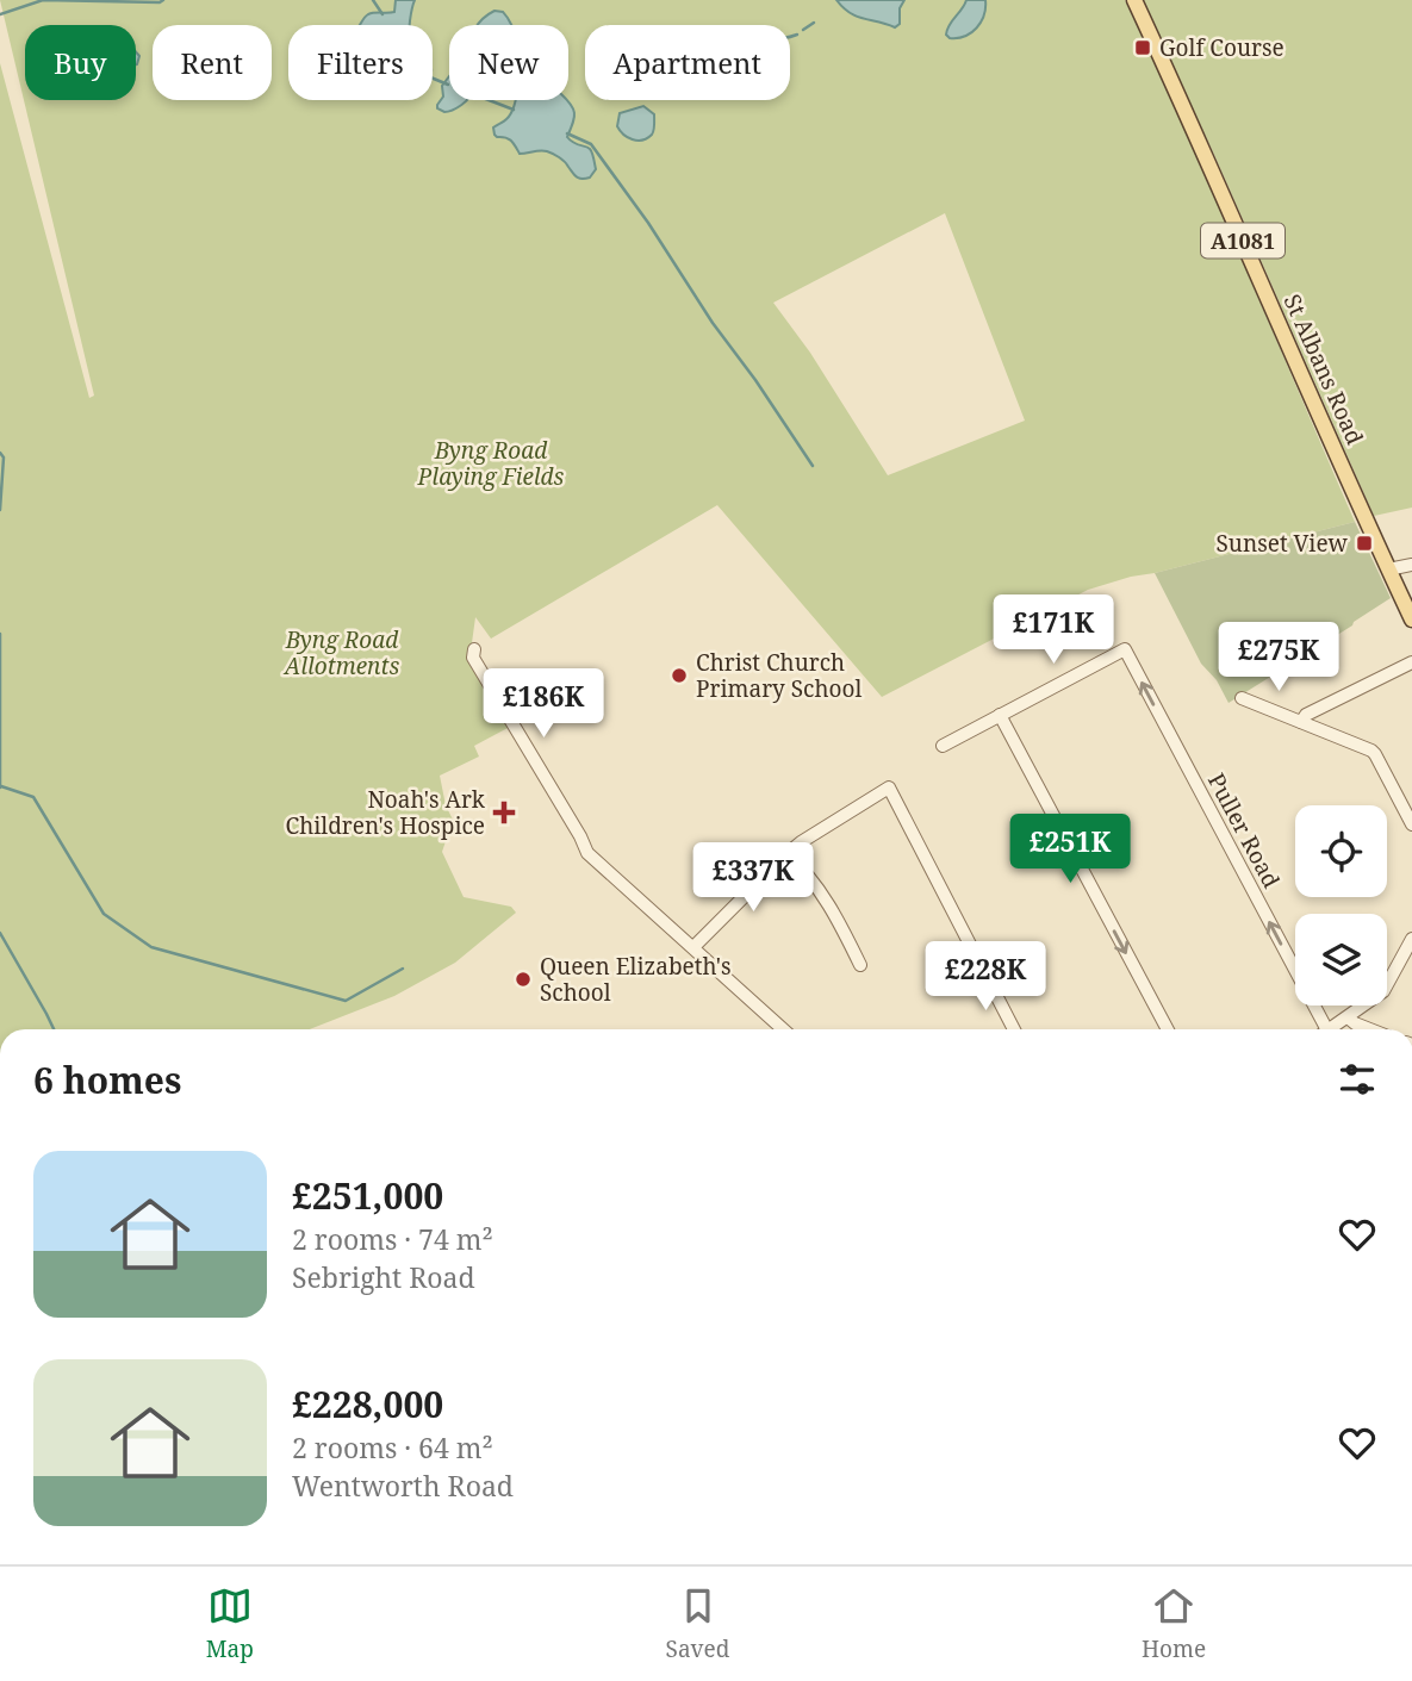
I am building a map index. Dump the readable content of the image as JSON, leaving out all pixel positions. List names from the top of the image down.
{
  "streets": {
    "main road": ["A1081", "St Albans Road"],
    "street": ["Puller Road"]
  },
  "parks": ["Byng Road Playing Fields", "Byng Road Allotments"],
  "places": {
    "transit": ["Golf Course", "Sunset View"],
    "other": ["Christ Church Primary School", "Queen Elizabeth's School"],
    "health": ["Noah's Ark Children's Hospice"]
  },
  "page": {
    "chip": [
      "Buy",
      "Rent",
      "Filters",
      "New",
      "Apartment"
    ],
    "price": [
      "£171K",
      "£275K",
      "£186K",
      "£251K",
      "£337K",
      "£228K"
    ],
    "heading": "6 homes",
    "list": [
      {
        "name": "£251,000",
        "note": "2 rooms · 74 m² · Sebright Road"
      },
      {
        "name": "£228,000",
        "note": "2 rooms · 64 m² · Wentworth Road"
      }
    ],
    "tabs": ["Map", "Saved", "Home"]
  }
}
